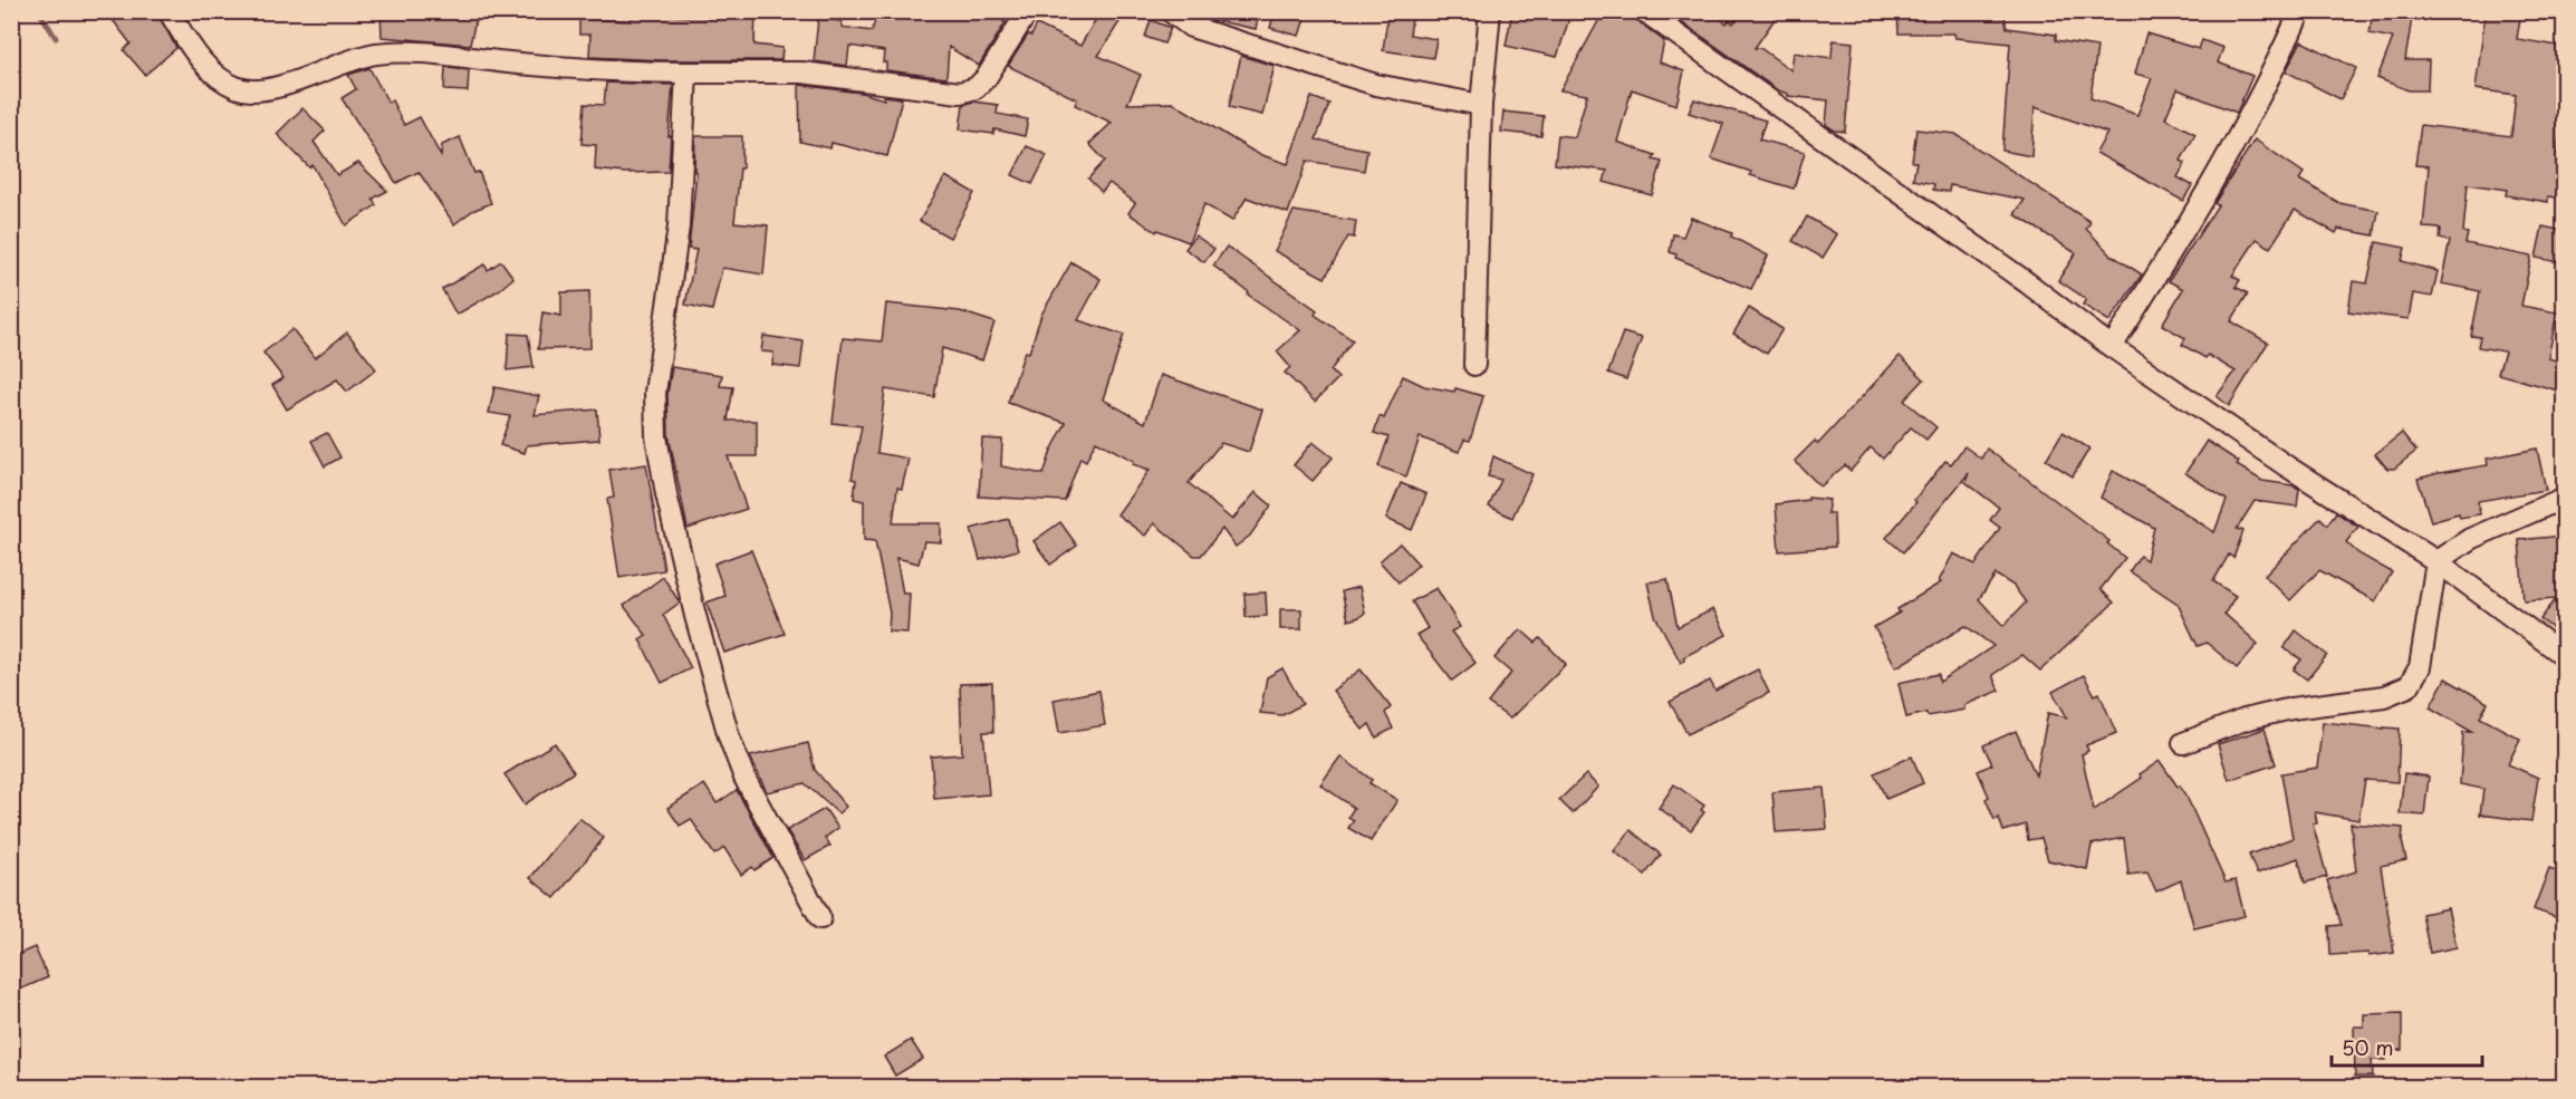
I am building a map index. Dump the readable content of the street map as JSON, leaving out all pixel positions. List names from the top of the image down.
{
  "scale_bar": "50 m"
}
